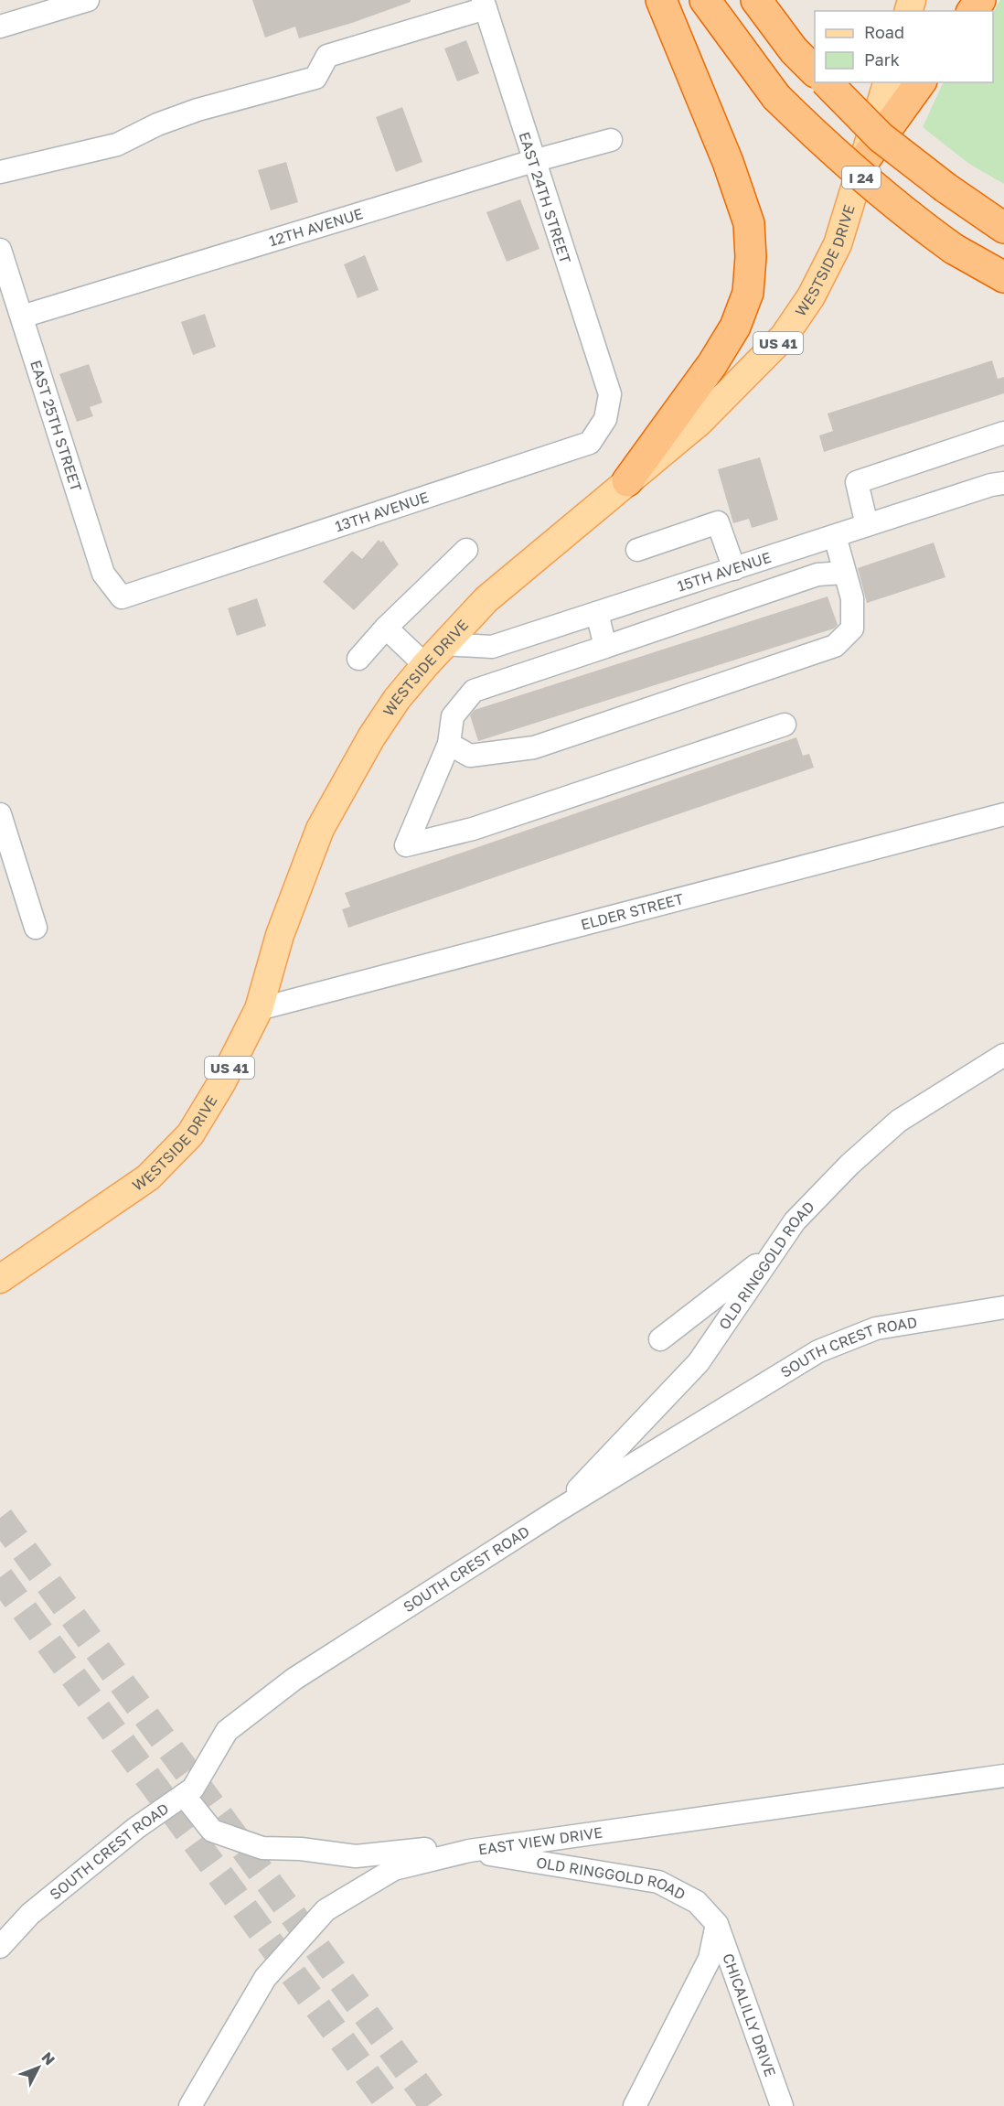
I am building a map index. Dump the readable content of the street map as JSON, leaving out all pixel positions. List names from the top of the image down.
{
  "streets": {
    "highway": ["I 24"],
    "main road": ["WESTSIDE DRIVE", "US 41"],
    "street": [
      "EAST 24TH STREET",
      "12TH AVENUE",
      "EAST 25TH STREET",
      "13TH AVENUE",
      "15TH AVENUE",
      "ELDER STREET",
      "OLD RINGGOLD ROAD",
      "SOUTH CREST ROAD",
      "EAST VIEW DRIVE",
      "CHICALILLY DRIVE"
    ]
  },
  "crossings": [
    ["EAST 24TH STREET", "12TH AVENUE"],
    ["EAST 24TH STREET", "13TH AVENUE"],
    ["12TH AVENUE", "EAST 25TH STREET"],
    ["WESTSIDE DRIVE", "15TH AVENUE"],
    ["WESTSIDE DRIVE", "ELDER STREET"],
    ["EAST 25TH STREET", "13TH AVENUE"],
    ["OLD RINGGOLD ROAD", "SOUTH CREST ROAD"],
    ["OLD RINGGOLD ROAD", "EAST VIEW DRIVE"],
    ["OLD RINGGOLD ROAD", "CHICALILLY DRIVE"]
  ],
  "legend": ["Road", "Park"],
  "north": "top right"
}
